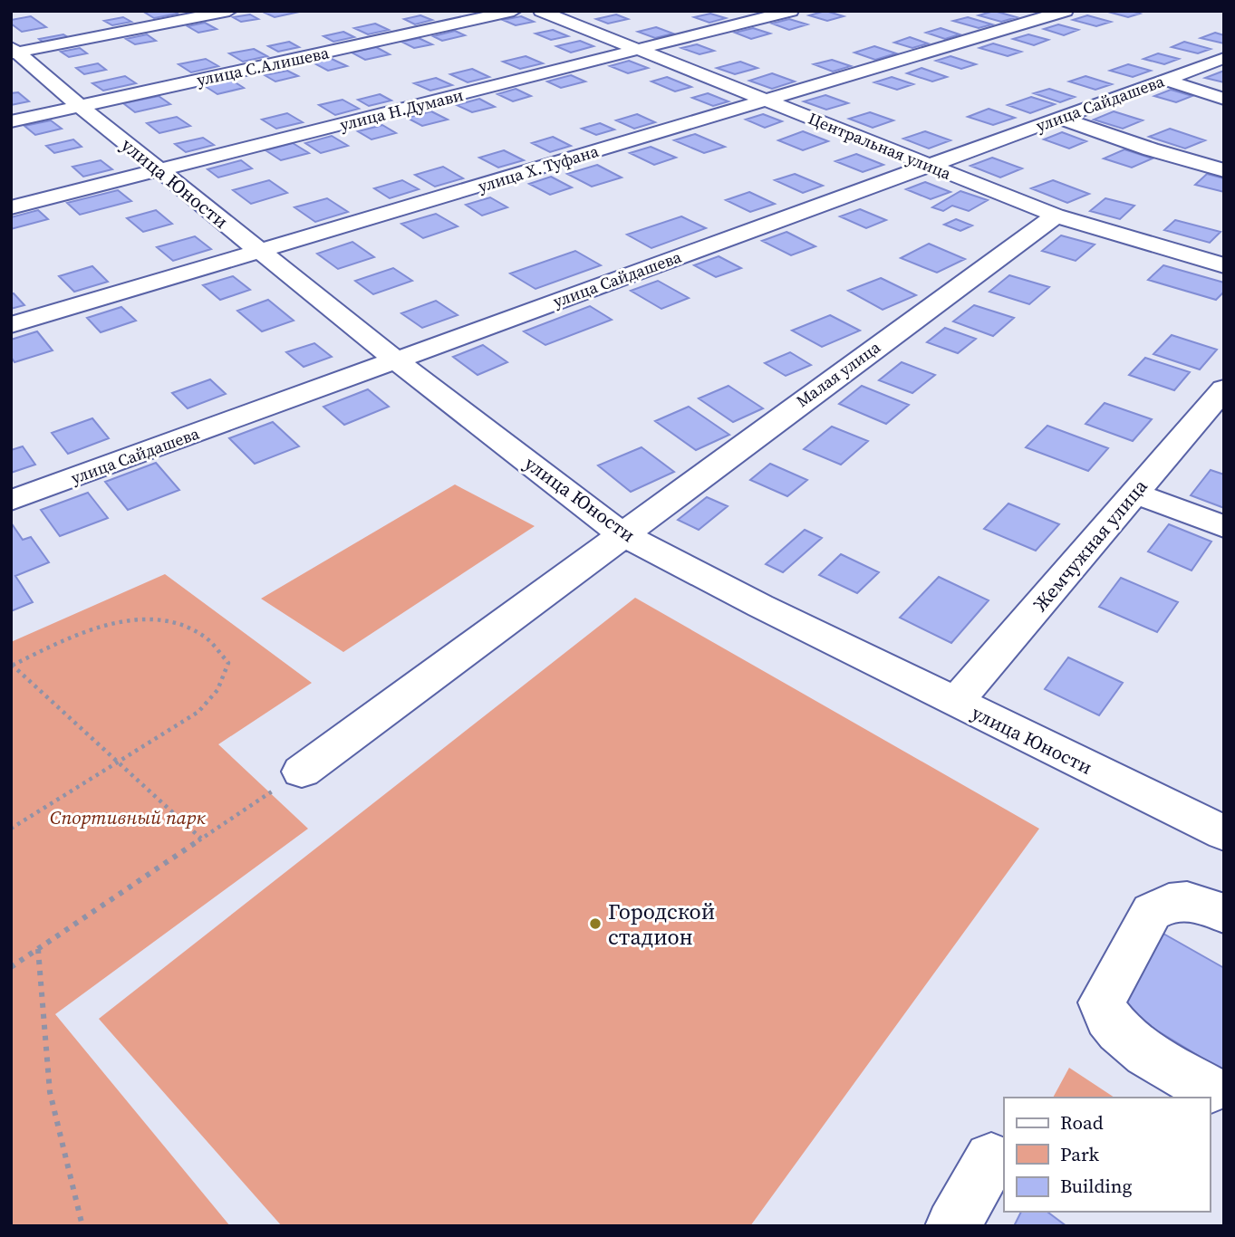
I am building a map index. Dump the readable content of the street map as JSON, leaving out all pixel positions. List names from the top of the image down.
{
  "streets": {
    "street": [
      "улица С.Алишева",
      "улица Сайдашева",
      "улица Н.Думави",
      "Центральная улица",
      "улица Х. Туфана",
      "улица Юности",
      "Малая улица",
      "Жемчужная улица"
    ]
  },
  "crossings": [
    ["улица С.Алишева", "улица Юности"],
    ["улица Сайдашева", "Центральная улица"],
    ["улица Сайдашева", "улица Юности"],
    ["улица Н.Думави", "Центральная улица"],
    ["улица Н.Думави", "улица Юности"],
    ["Центральная улица", "улица Х. Туфана"],
    ["Центральная улица", "Малая улица"],
    ["улица Х. Туфана", "улица Юности"],
    ["улица Юности", "Малая улица"],
    ["улица Юности", "Жемчужная улица"]
  ],
  "parks": ["Спортивный парк"],
  "places": ["Городской стадион"],
  "legend": ["Road", "Park", "Building"]
}
